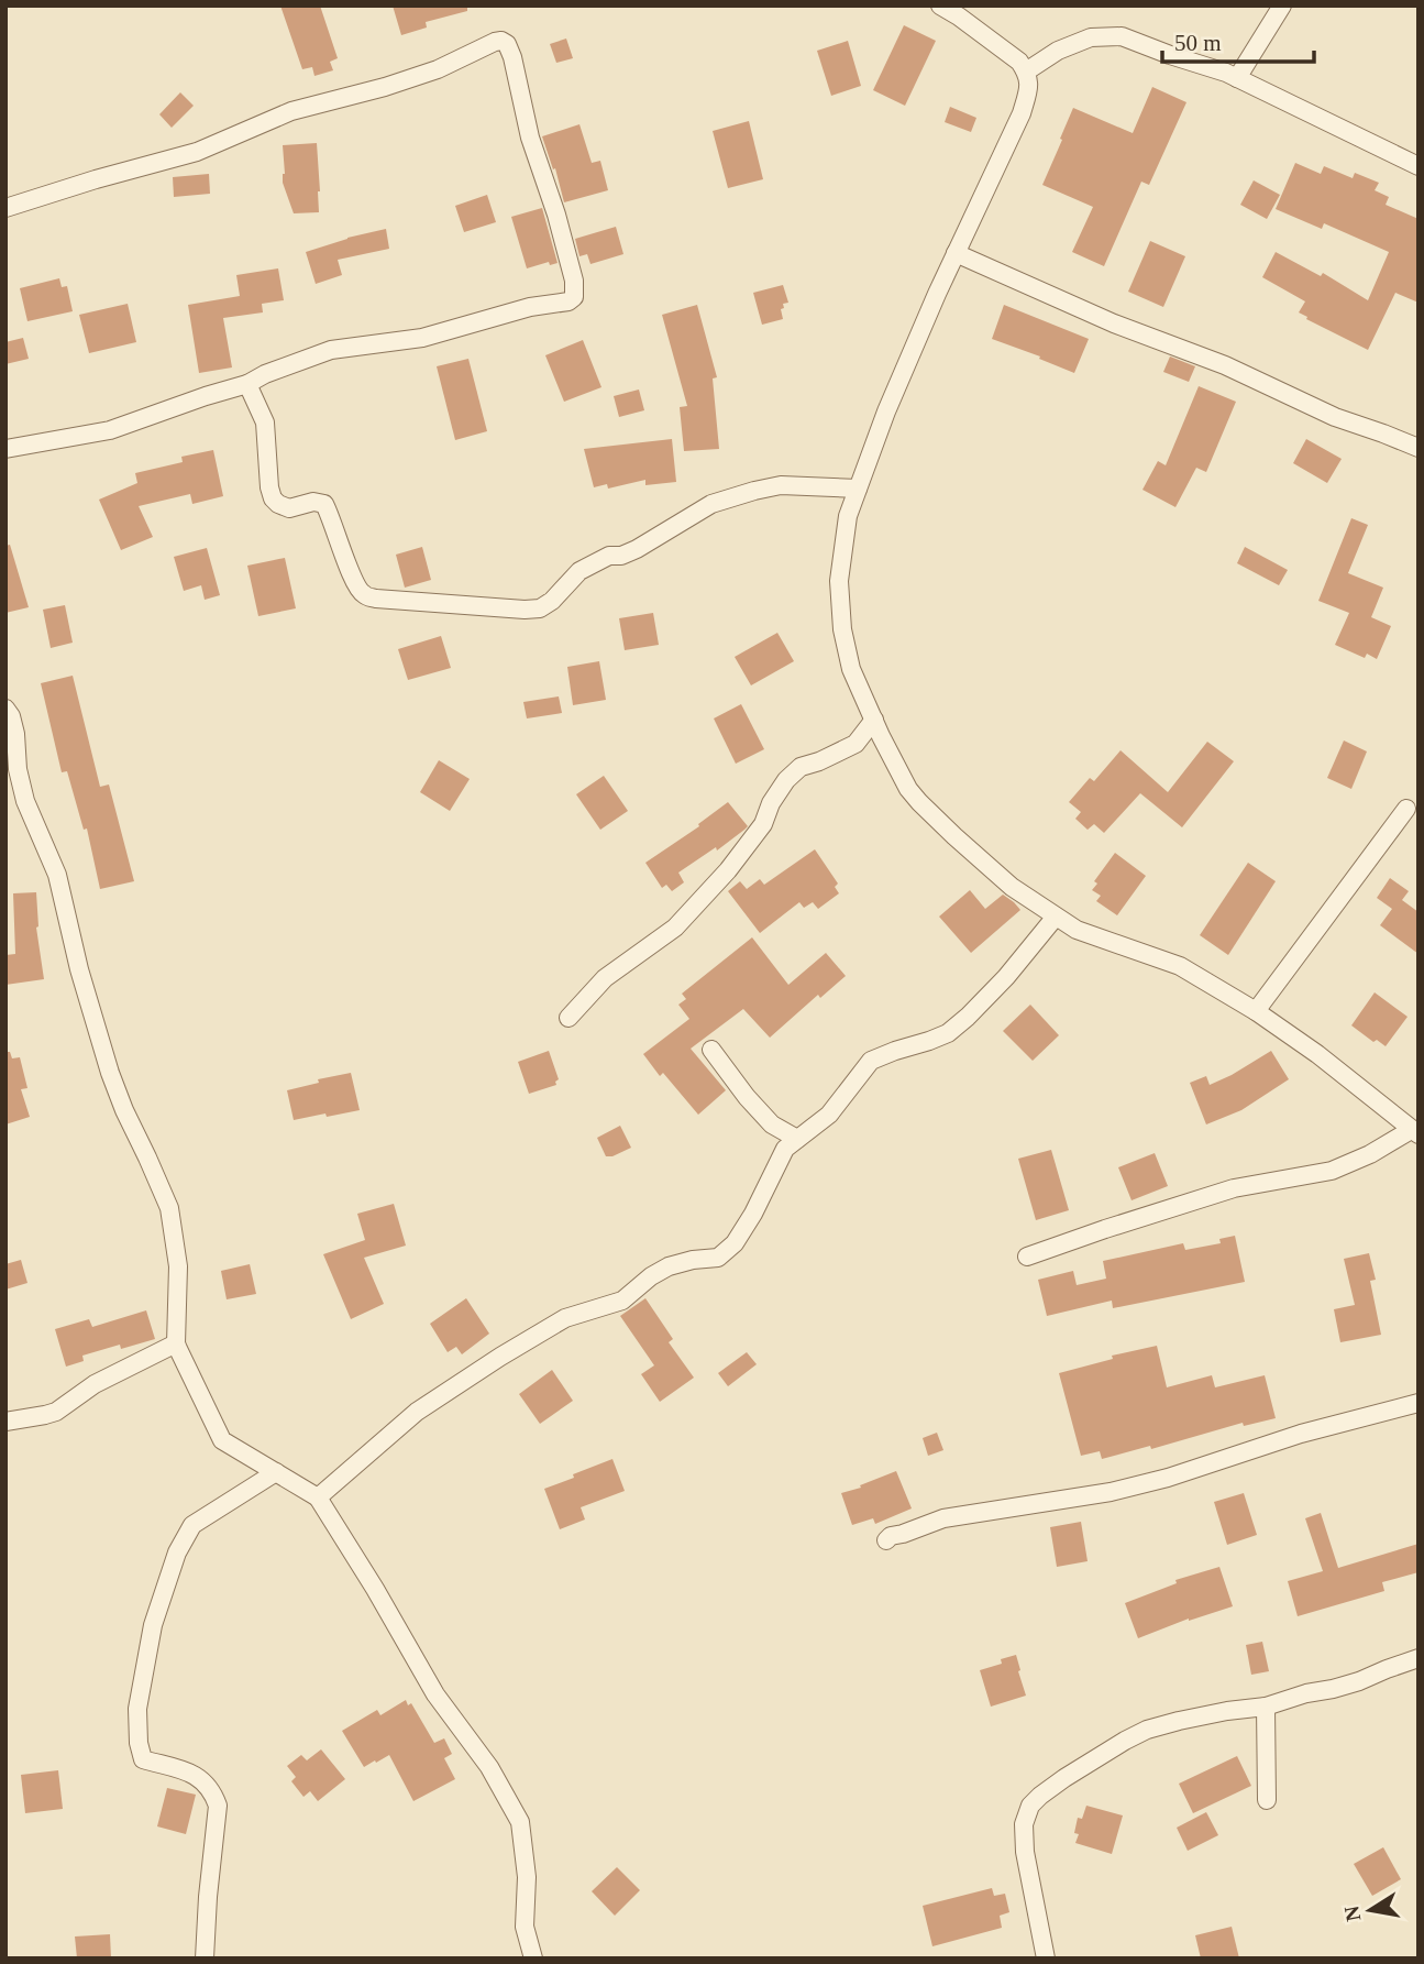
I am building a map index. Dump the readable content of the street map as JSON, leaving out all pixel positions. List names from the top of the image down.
{
  "scale_bar": "50 m",
  "north": "left"
}
